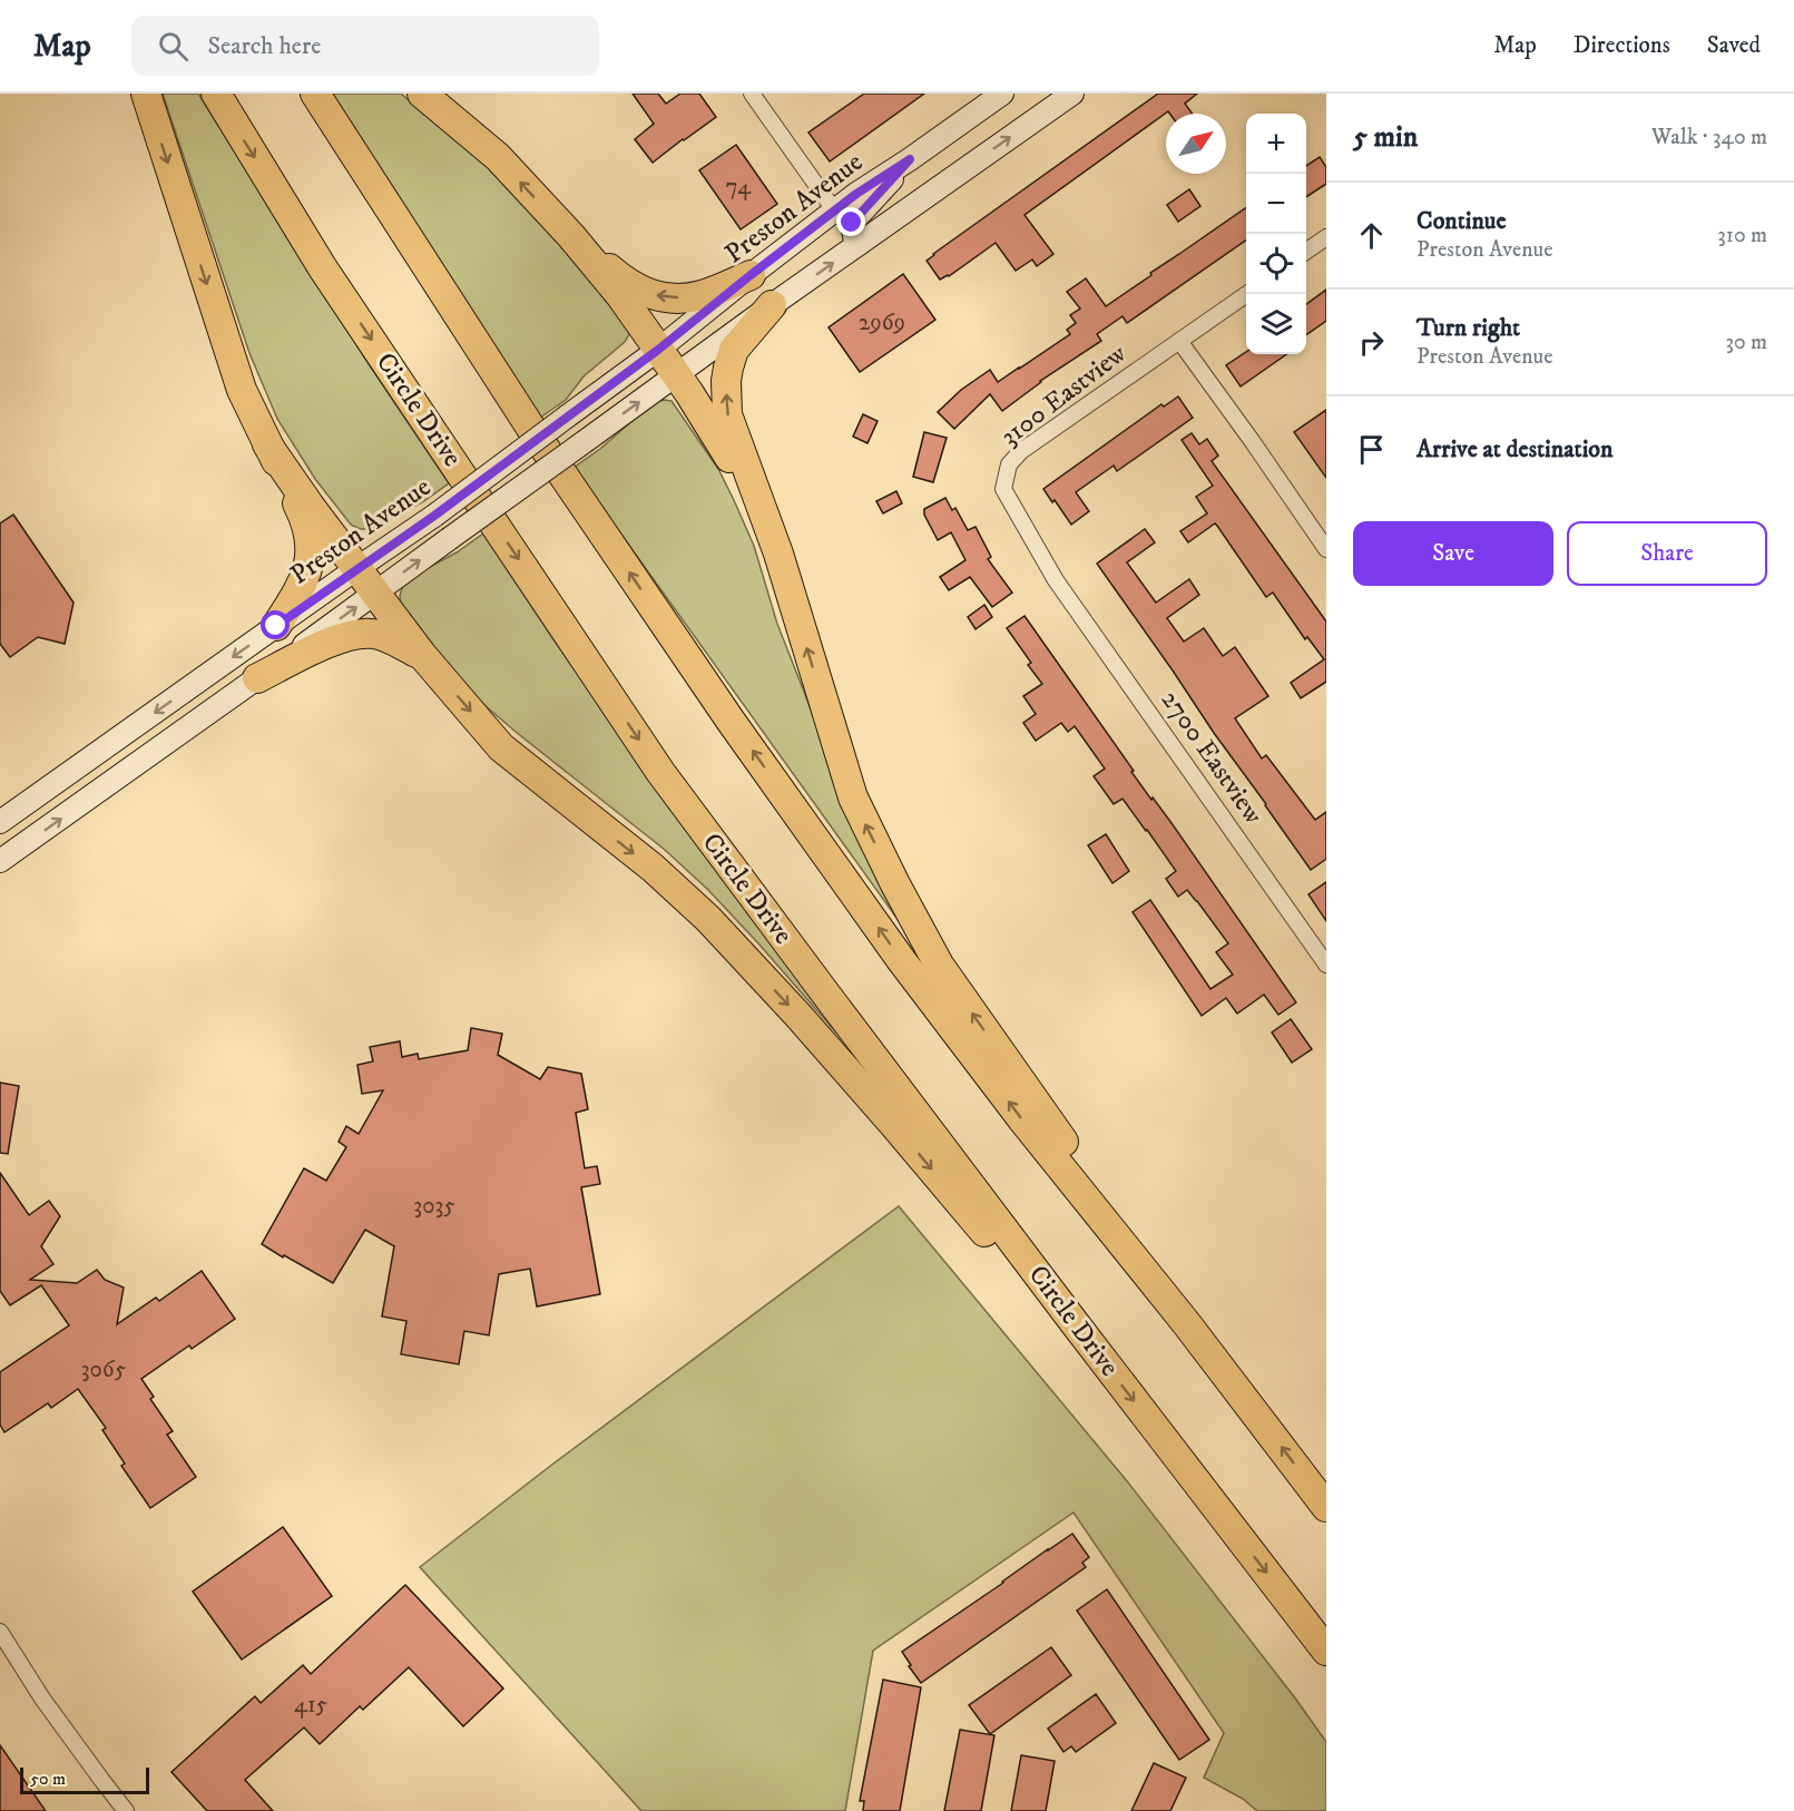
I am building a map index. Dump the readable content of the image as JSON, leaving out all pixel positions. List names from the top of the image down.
{
  "streets": {
    "highway": ["Circle Drive"],
    "main road": ["Preston Avenue"],
    "street": ["3100 Eastview", "2700 Eastview"]
  },
  "crossings": [
    ["3100 Eastview", "2700 Eastview"]
  ],
  "house_numbers": [
    "74",
    "2969",
    "3035",
    "3065",
    "415"
  ],
  "scale_bar": "50 m",
  "north": "top right",
  "page": {
    "header": "Map",
    "search": "Search here",
    "nav": ["Map", "Directions", "Saved"],
    "heading": ["5 min", "Walk · 340 m"],
    "map_buttons": ["+", "−"],
    "list": [
      ["Continue", "Preston Avenue", "310 m"],
      ["Turn right", "Preston Avenue", "30 m"],
      "Arrive at destination"
    ],
    "buttons": ["Save", "Share"],
    "scale": "50 m"
  }
}
